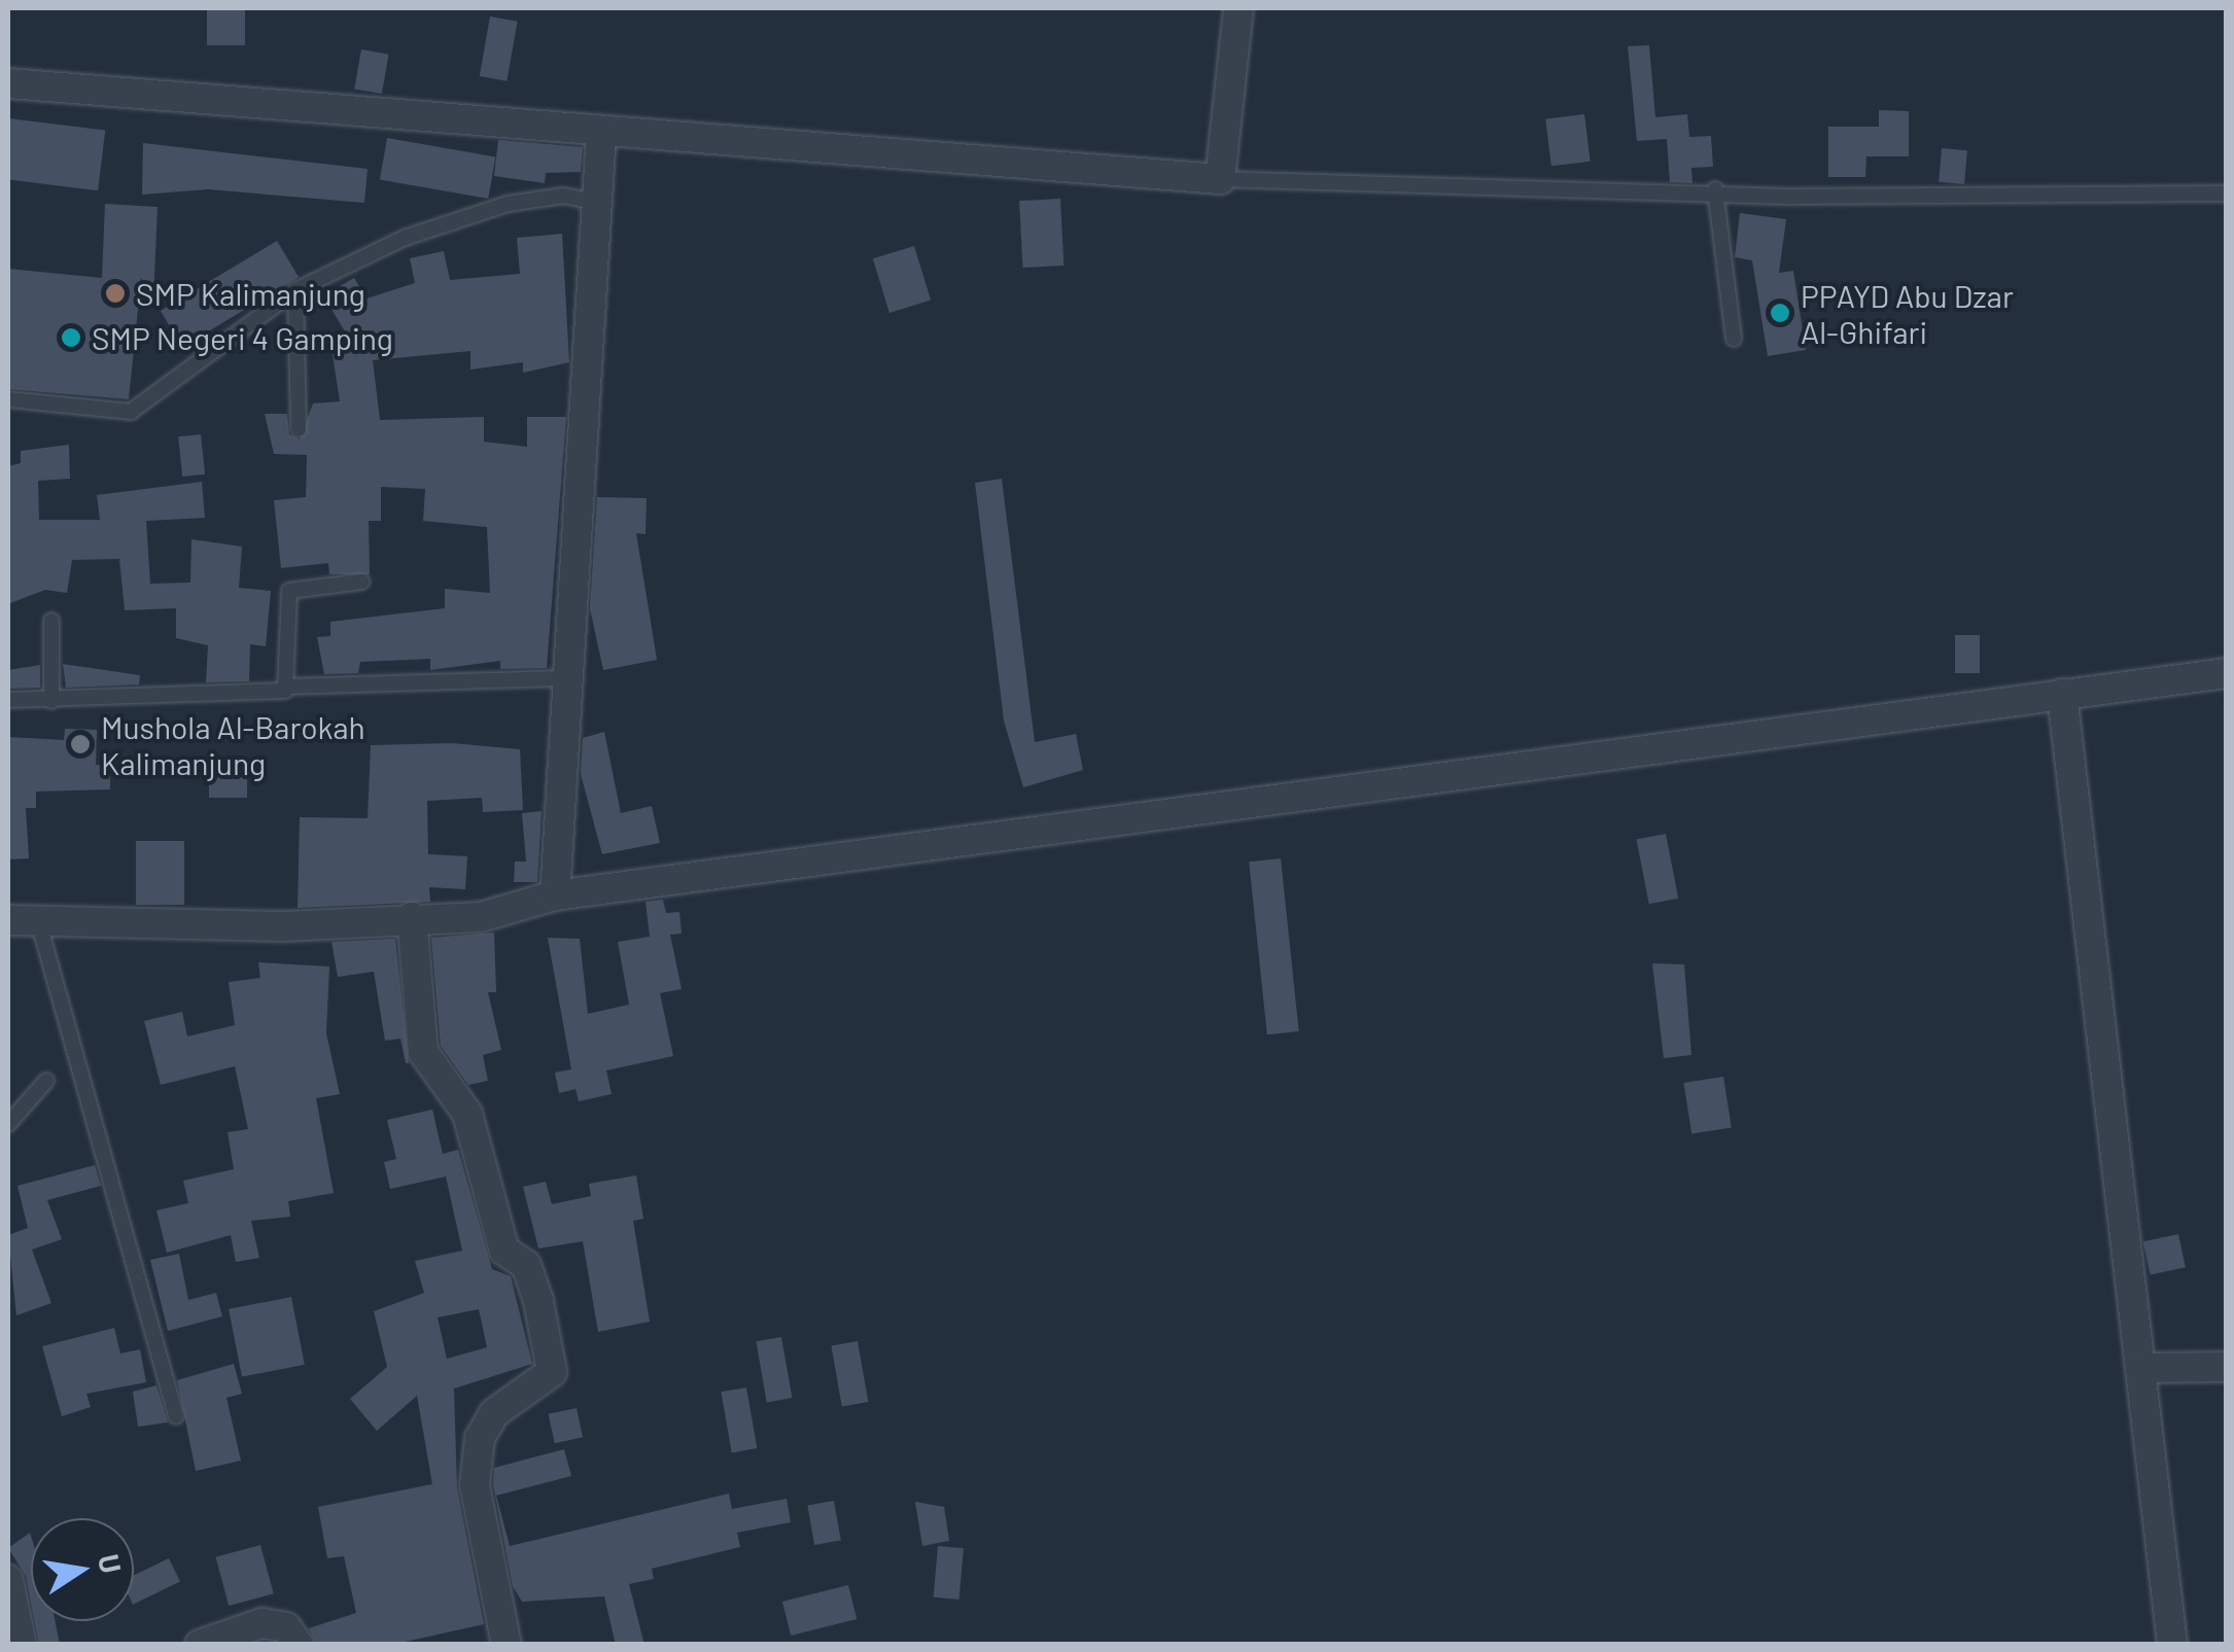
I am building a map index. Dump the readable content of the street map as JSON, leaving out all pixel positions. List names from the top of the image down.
{
  "places": [
    "SMP Kalimanjung",
    "PPAYD Abu Dzar Al-Ghifari",
    "SMP Negeri 4 Gamping",
    "Mushola Al-Barokah Kalimanjung"
  ],
  "north": "right"
}
